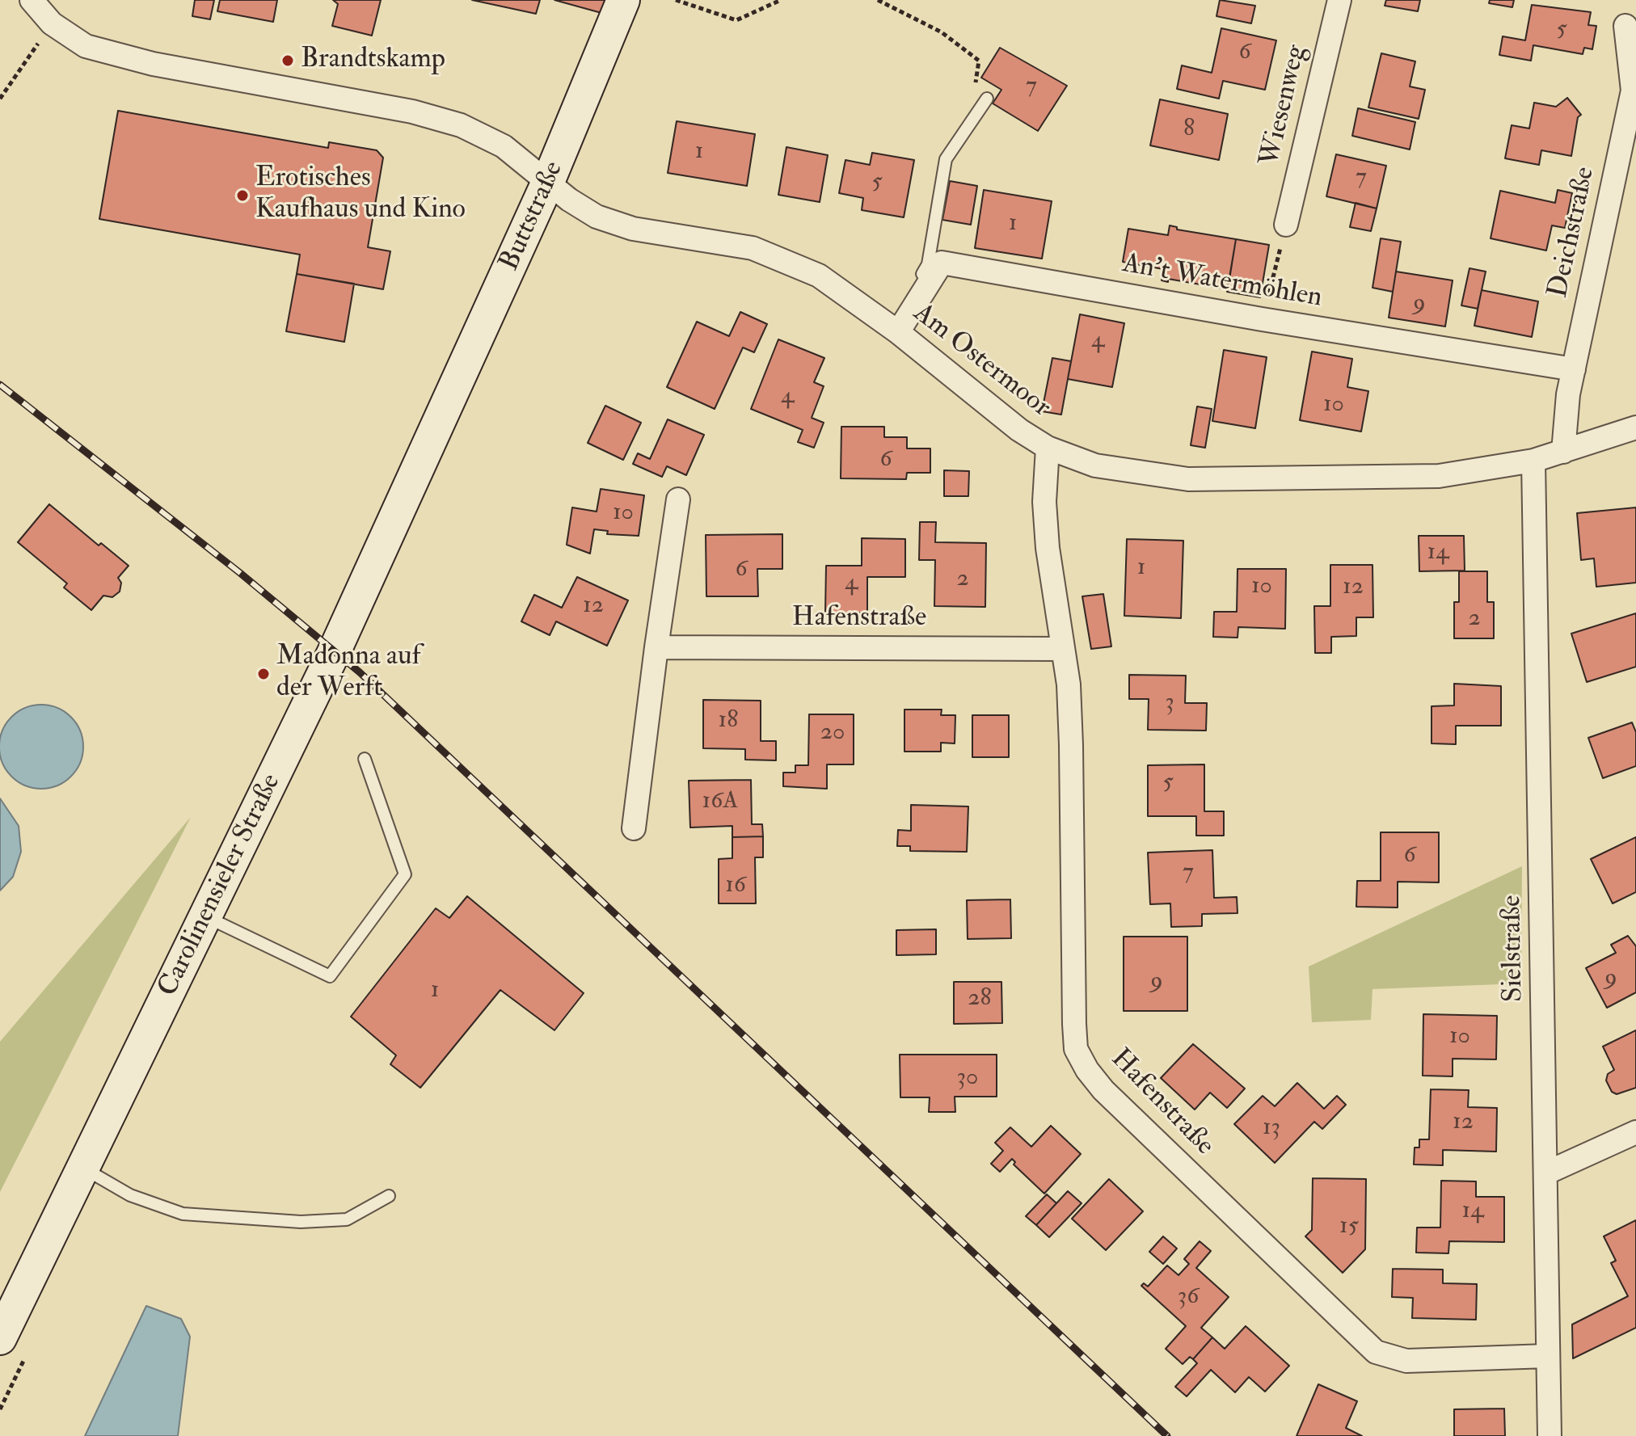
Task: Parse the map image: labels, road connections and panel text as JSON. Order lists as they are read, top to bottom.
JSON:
{
  "streets": {
    "street": [
      "Wiesenweg",
      "Buttstraße",
      "Deichstraße",
      "An't Watermöhlen",
      "Am Ostermoor",
      "Hafenstraße",
      "Carolinensieler Straße",
      "Sielstraße"
    ]
  },
  "crossings": [
    ["Buttstraße", "Am Ostermoor"],
    ["Buttstraße", "Carolinensieler Straße"],
    ["Deichstraße", "An't Watermöhlen"],
    ["Deichstraße", "Am Ostermoor"],
    ["An't Watermöhlen", "Am Ostermoor"],
    ["Am Ostermoor", "Hafenstraße"],
    ["Am Ostermoor", "Sielstraße"],
    ["Hafenstraße", "Sielstraße"]
  ],
  "places": ["Brandtskamp", "Erotisches Kaufhaus und Kino", "Madonna auf der Werft"],
  "house_numbers": [
    "5",
    "6",
    "7",
    "8",
    "1",
    "7",
    "5",
    "1",
    "9",
    "4",
    "4",
    "10",
    "6",
    "10",
    "14",
    "1",
    "6",
    "2",
    "4",
    "10",
    "12",
    "12",
    "2",
    "3",
    "18",
    "20",
    "5",
    "16A",
    "6",
    "7",
    "16",
    "9",
    "9",
    "1",
    "28",
    "10",
    "30",
    "12",
    "13",
    "14",
    "15",
    "36"
  ]
}
